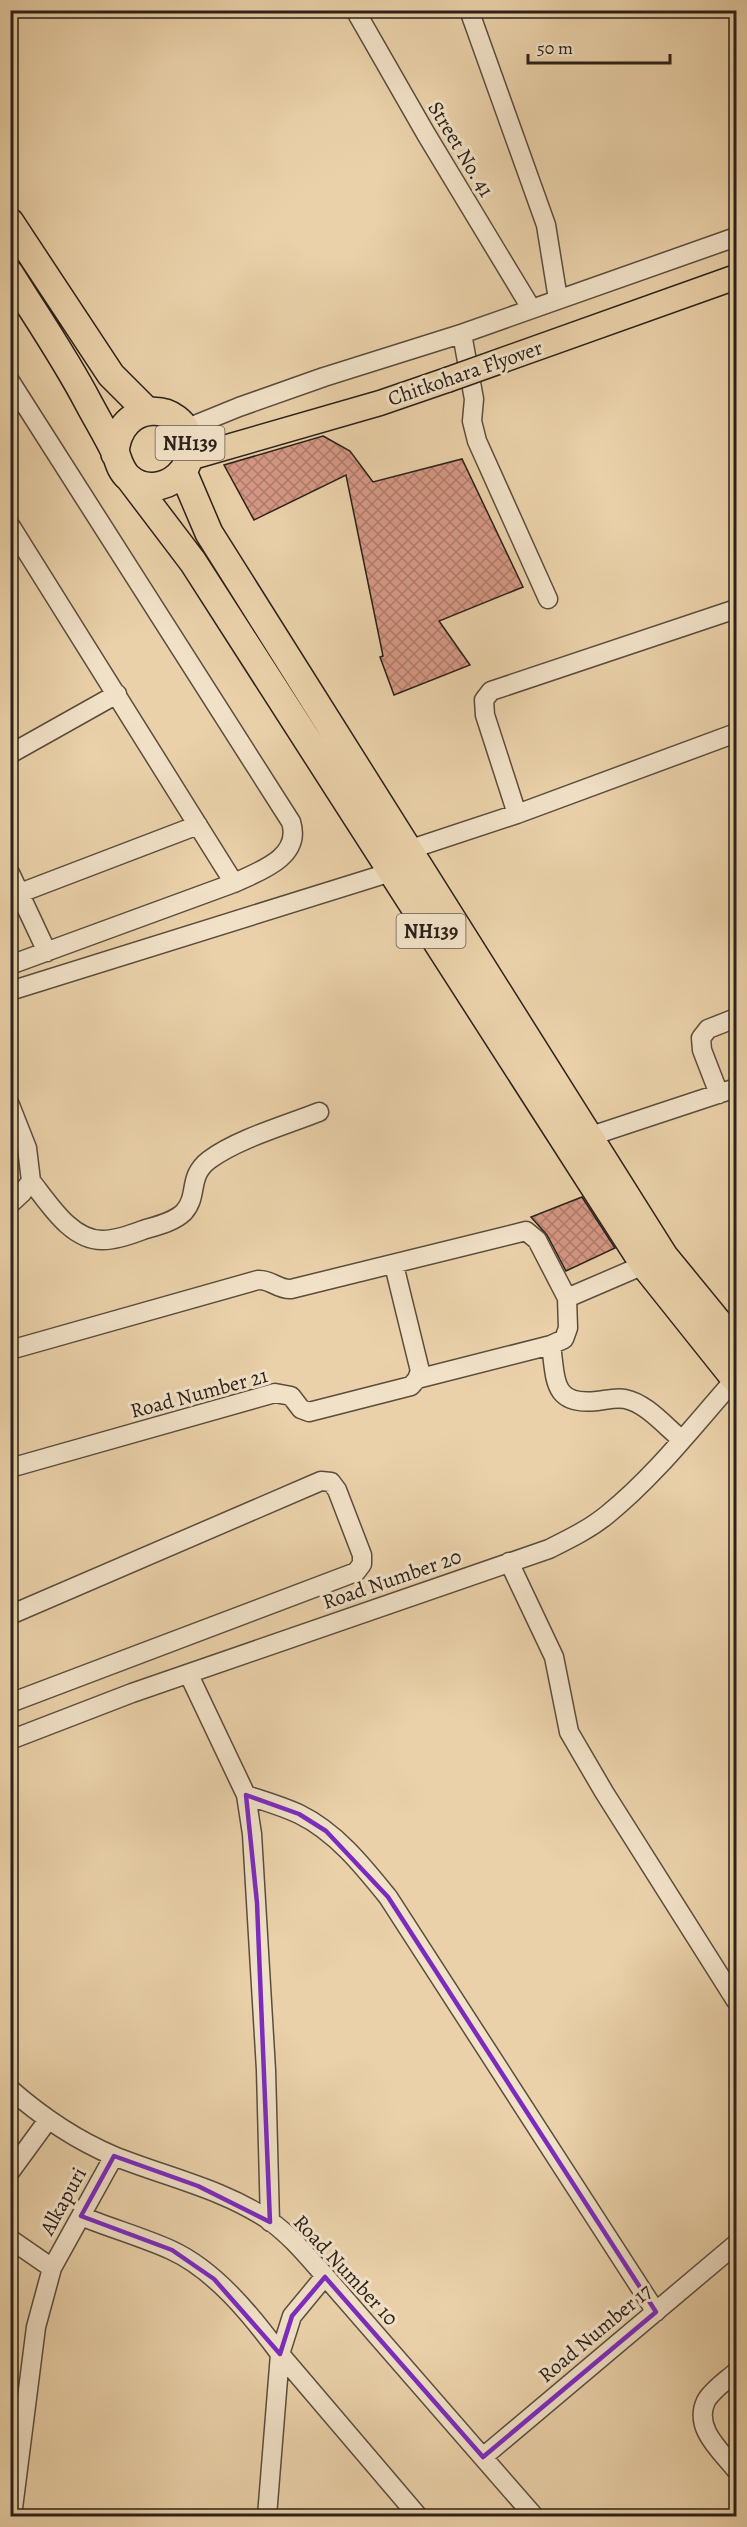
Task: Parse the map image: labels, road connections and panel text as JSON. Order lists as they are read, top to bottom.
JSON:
{
  "streets": {
    "highway": ["NH139"],
    "main road": ["Chitkohara Flyover"],
    "street": [
      "Street No. 41",
      "Road Number 21",
      "Road Number 20",
      "Alkapuri",
      "Road Number 10",
      "Road Number 17"
    ]
  },
  "crossings": [
    ["Chitkohara Flyover", "NH139"],
    ["NH139", "Road Number 20"],
    ["Alkapuri", "Road Number 10"],
    ["Road Number 10", "Road Number 17"]
  ],
  "scale_bar": "50 m"
}
